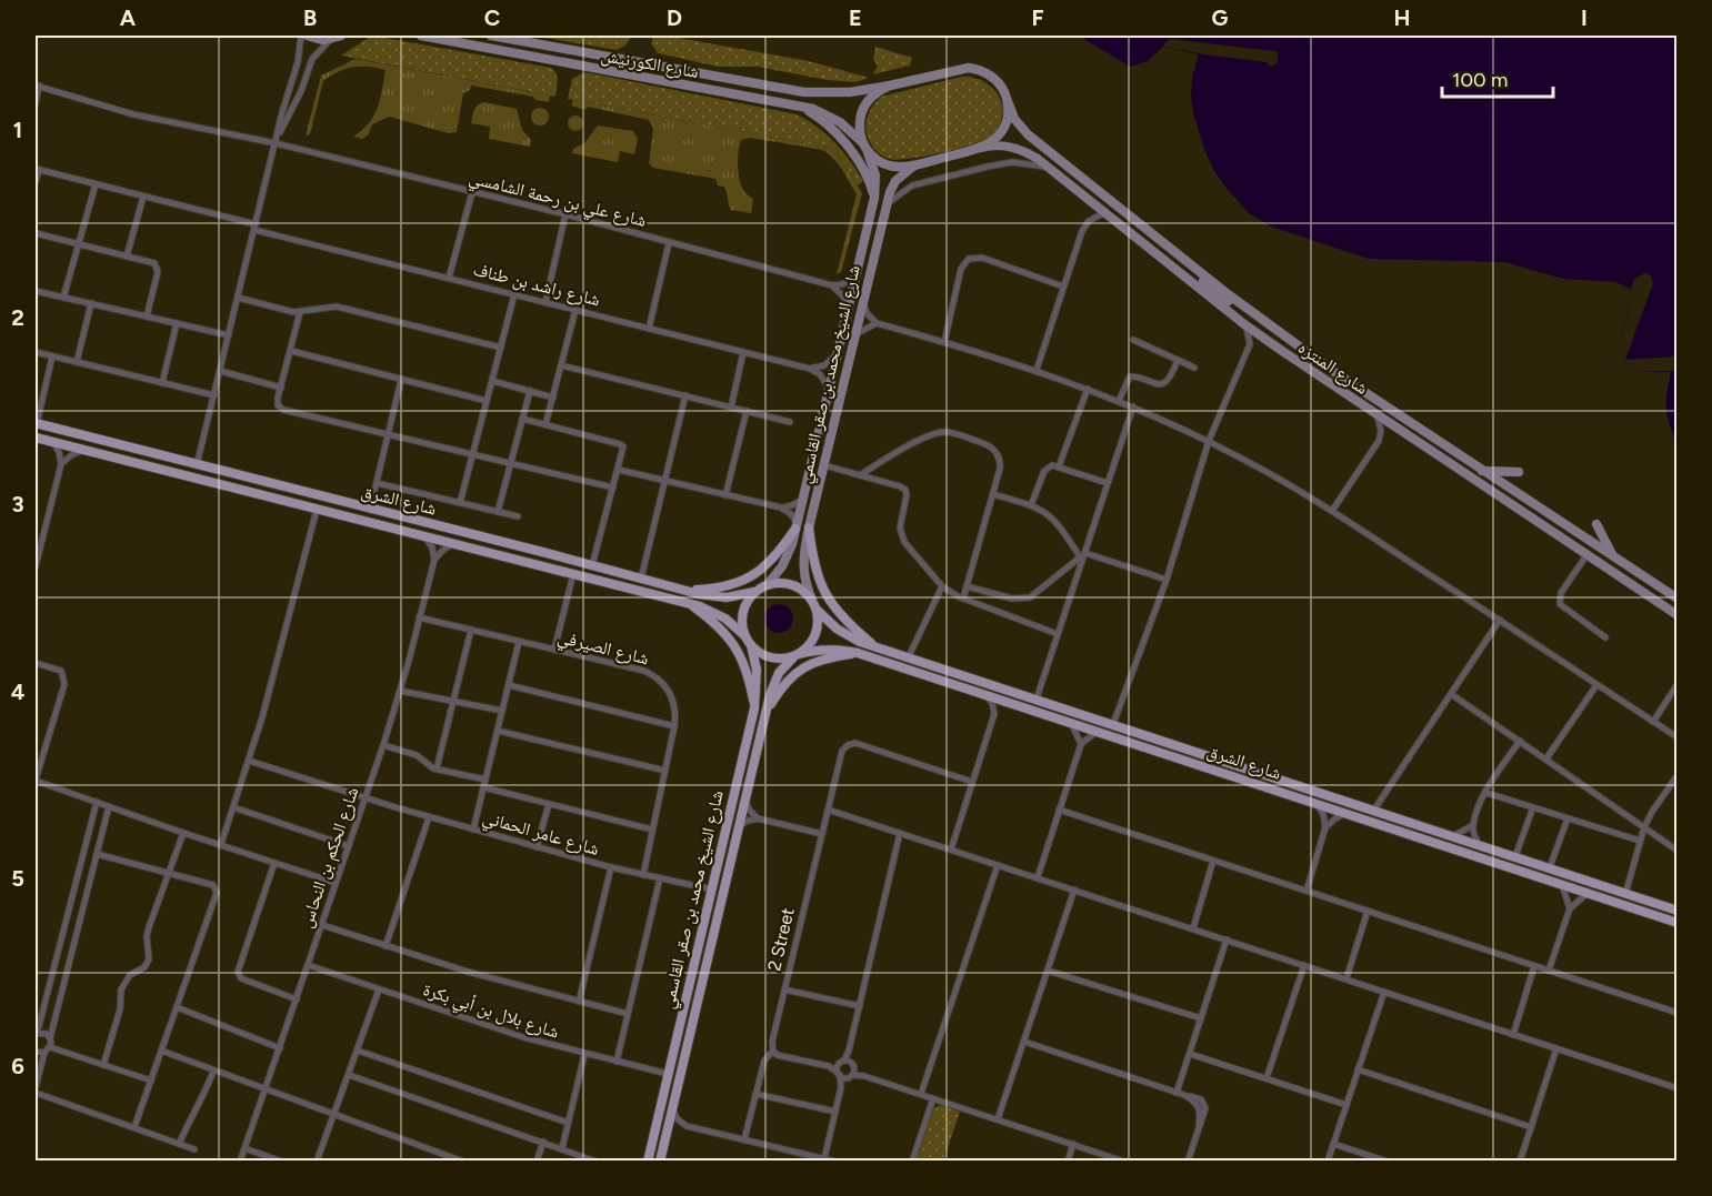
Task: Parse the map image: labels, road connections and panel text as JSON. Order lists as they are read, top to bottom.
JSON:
{
  "streets": {
    "main road": [
      "شارع الكورنيش",
      "شارع المنتزه",
      "شارع الشيخ محمد بن صقر القاسمي",
      "شارع الشرق"
    ],
    "street": [
      "شارع علي بن رحمة الشامسي",
      "شارع راشد بن طناف",
      "شارع الصيرفي",
      "شارع عامر الحماني",
      "شارع الحكم بن النحاس",
      "2 Street",
      "شارع بلال بن أبي بكرة"
    ]
  },
  "crossings": [
    ["شارع الكورنيش", "شارع المنتزه"],
    ["شارع الكورنيش", "شارع الشيخ محمد بن صقر القاسمي"],
    ["شارع المنتزه", "شارع الشيخ محمد بن صقر القاسمي"],
    ["شارع الشيخ محمد بن صقر القاسمي", "شارع الشرق"],
    ["شارع الشيخ محمد بن صقر القاسمي", "شارع عامر الحماني"],
    ["شارع الشيخ محمد بن صقر القاسمي", "شارع بلال بن أبي بكرة"],
    ["شارع الصيرفي", "شارع عامر الحماني"],
    ["شارع الصيرفي", "شارع الحكم بن النحاس"],
    ["شارع عامر الحماني", "شارع الحكم بن النحاس"],
    ["شارع الحكم بن النحاس", "شارع بلال بن أبي بكرة"]
  ],
  "scale_bar": "100 m",
  "grid": {
    "columns": [
      "A",
      "B",
      "C",
      "D",
      "E",
      "F",
      "G",
      "H",
      "I"
    ],
    "rows": [
      "1",
      "2",
      "3",
      "4",
      "5",
      "6"
    ]
  }
}
